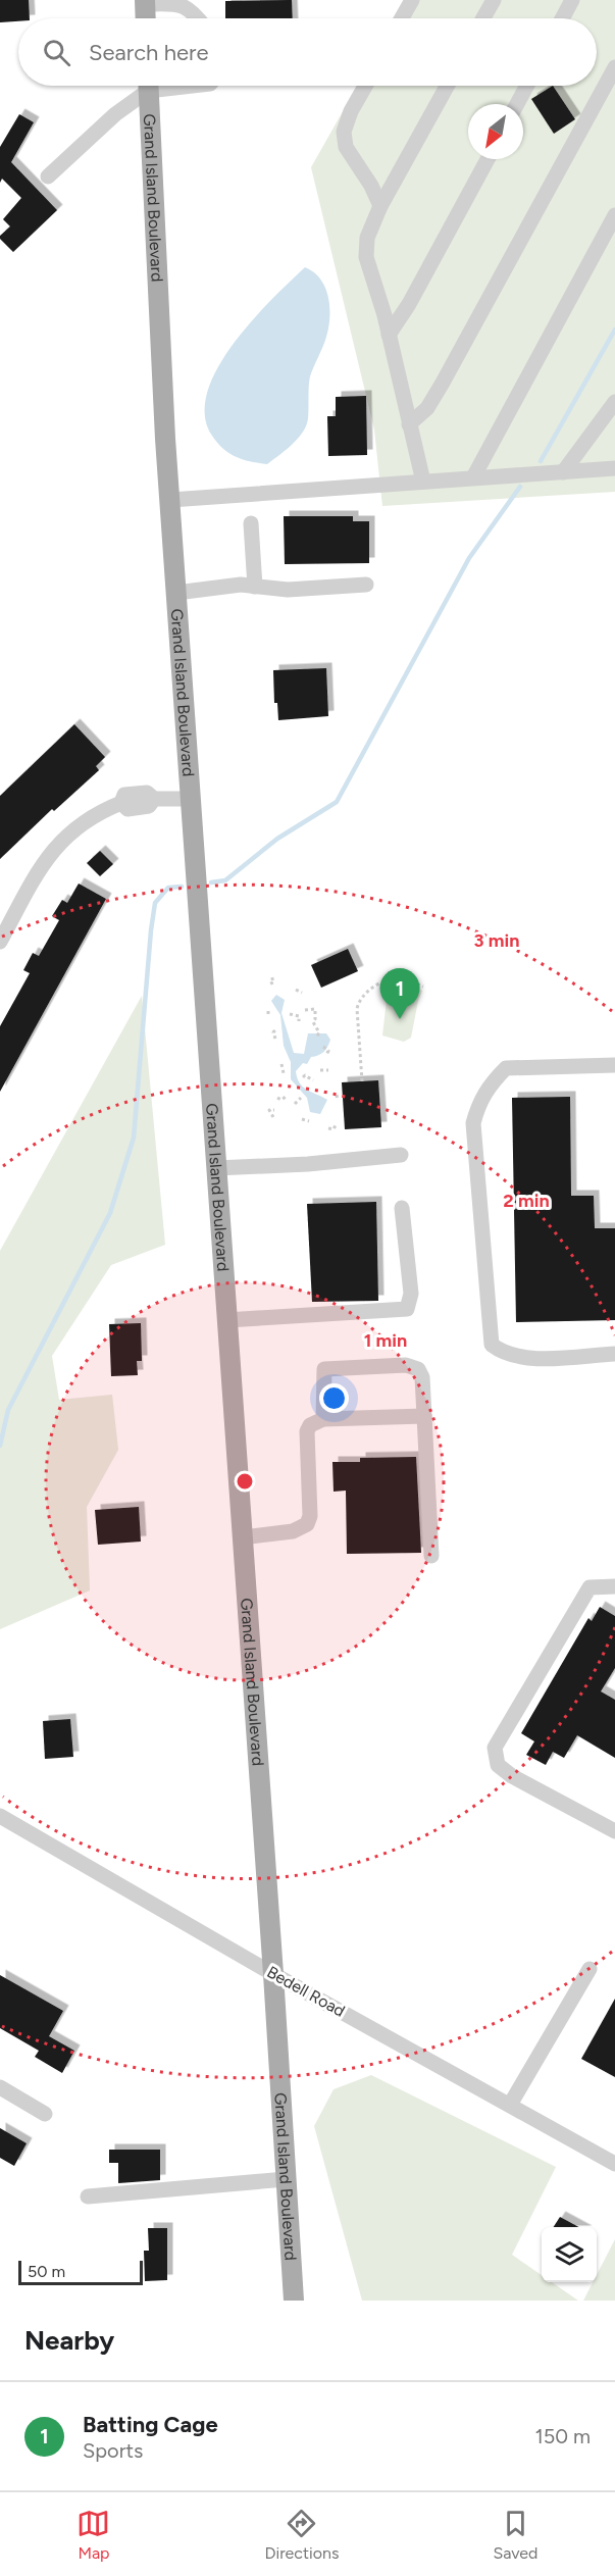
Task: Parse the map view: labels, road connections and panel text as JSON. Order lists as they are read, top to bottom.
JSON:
{
  "streets": {
    "main road": ["Grand Island Boulevard"],
    "street": ["Bedell Road"]
  },
  "crossings": [
    ["Grand Island Boulevard", "Bedell Road"]
  ],
  "scale_bar": "50 m",
  "north": "bottom left",
  "page": {
    "search": "Search here",
    "pins": "1",
    "scale": "50 m",
    "heading": "Nearby",
    "list": [
      {
        "mark": "1",
        "name": "Batting Cage",
        "note": "Sports",
        "value": "150 m"
      }
    ],
    "nav": ["Map", "Directions", "Saved"]
  },
  "rings": ["3 min", "2 min", "1 min"]
}
